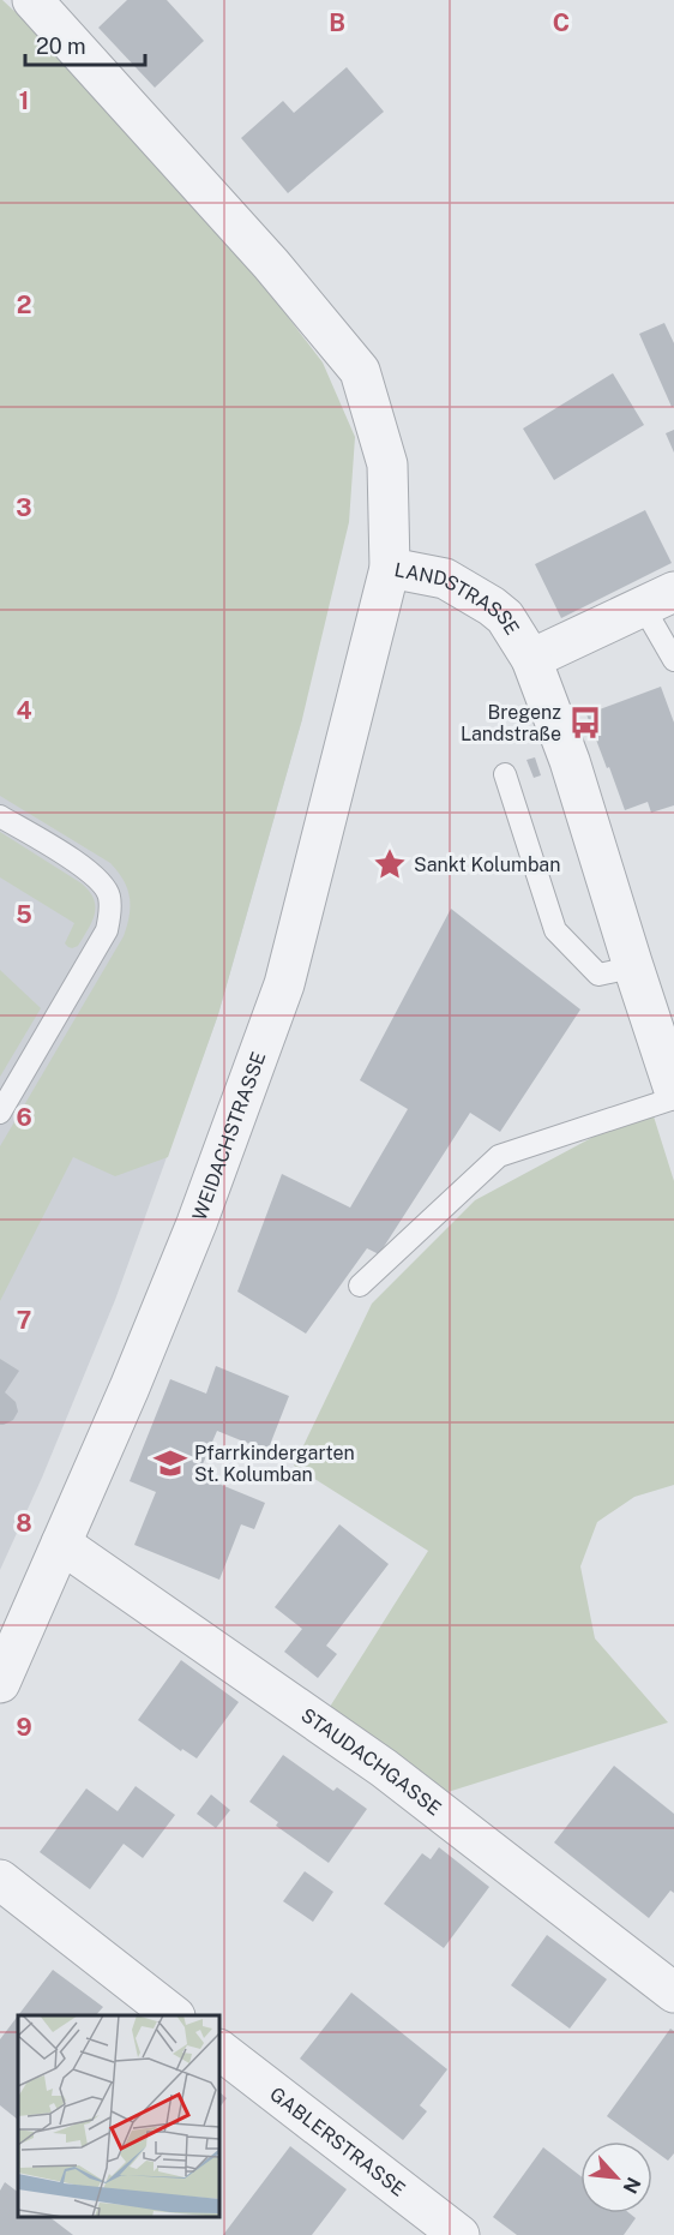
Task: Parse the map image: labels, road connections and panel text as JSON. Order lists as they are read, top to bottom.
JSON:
{
  "streets": {
    "street": [
      "LANDSTRASSE",
      "WEIDACHSTRASSE",
      "STAUDACHGASSE",
      "GABLERSTRASSE"
    ]
  },
  "crossings": [
    ["LANDSTRASSE", "WEIDACHSTRASSE"],
    ["WEIDACHSTRASSE", "STAUDACHGASSE"]
  ],
  "places": {
    "bus stop": ["Bregenz Landstraße"],
    "place": ["Sankt Kolumban"],
    "school or university": ["Pfarrkindergarten St. Kolumban"]
  },
  "scale_bar": "20 m",
  "north": "bottom right",
  "grid": {
    "columns": ["B", "C"],
    "rows": [
      "1",
      "2",
      "3",
      "4",
      "5",
      "6",
      "7",
      "8",
      "9"
    ]
  }
}
